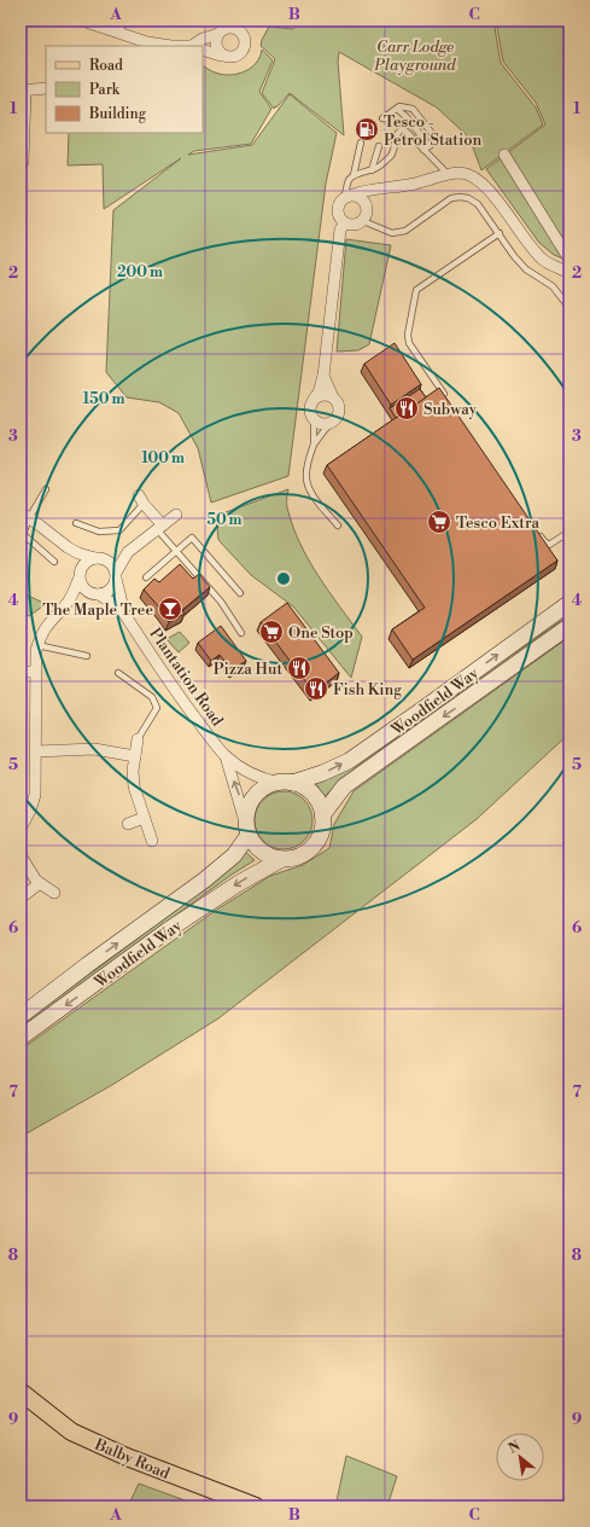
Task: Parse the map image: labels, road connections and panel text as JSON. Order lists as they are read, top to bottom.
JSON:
{
  "streets": {
    "main road": ["Balby Road"],
    "street": ["Plantation Road", "Woodfield Way"]
  },
  "crossings": [
    ["Plantation Road", "Woodfield Way"]
  ],
  "parks": ["Carr Lodge Playground"],
  "places": {
    "fuel station": ["Tesco - Petrol Station"],
    "restaurant": ["Subway", "Pizza Hut", "Fish King"],
    "supermarket": ["Tesco Extra", "One Stop"],
    "bar": ["The Maple Tree"]
  },
  "legend": ["Road", "Park", "Building"],
  "north": "top left",
  "grid": {
    "columns": ["A", "B", "C"],
    "rows": [
      "1",
      "2",
      "3",
      "4",
      "5",
      "6",
      "7",
      "8",
      "9"
    ]
  },
  "rings": [
    "200 m",
    "150 m",
    "100 m",
    "50 m"
  ]
}
